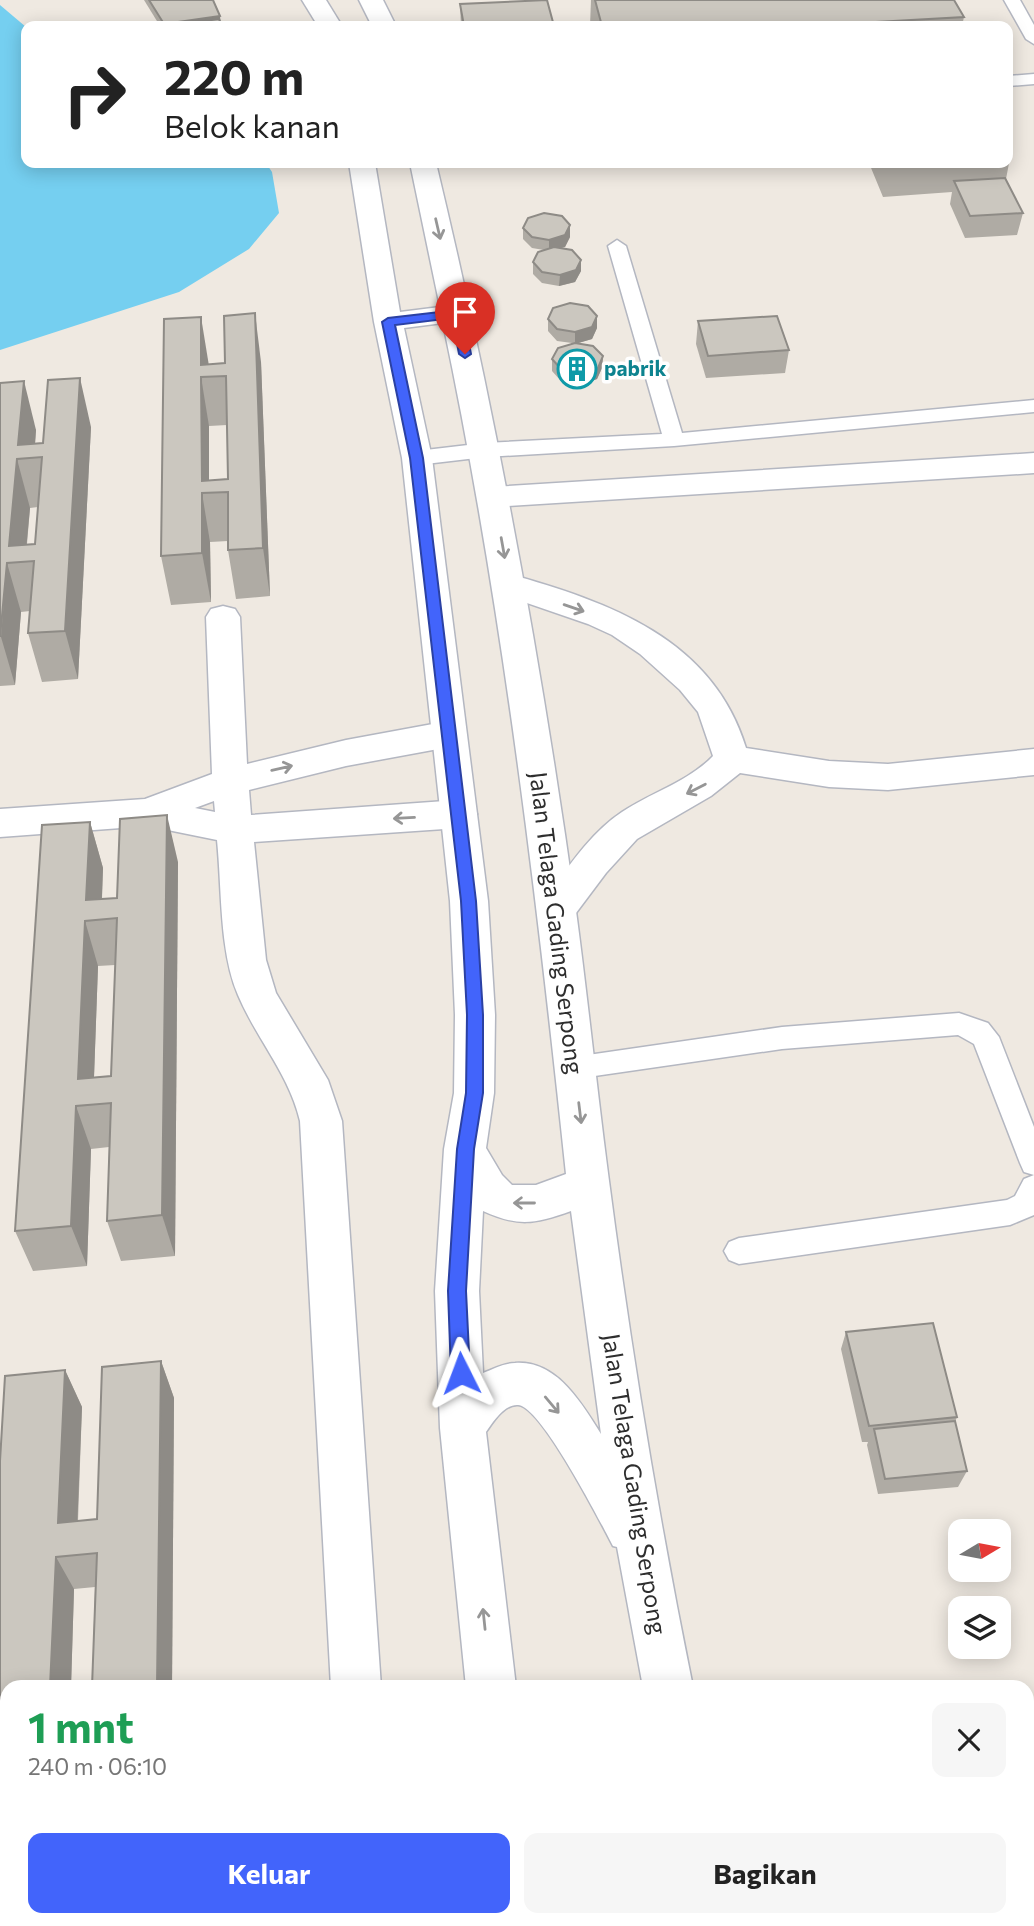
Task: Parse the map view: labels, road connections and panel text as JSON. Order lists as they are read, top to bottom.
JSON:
{
  "streets": {
    "main road": ["Jalan Telaga Gading Serpong"]
  },
  "places": {
    "building": ["pabrik"]
  },
  "north": "right",
  "page": {
    "turn": ["220 m", "Belok kanan"],
    "heading": ["1 mnt", "240 m · 06:10"],
    "buttons": ["Keluar", "Bagikan"]
  }
}
